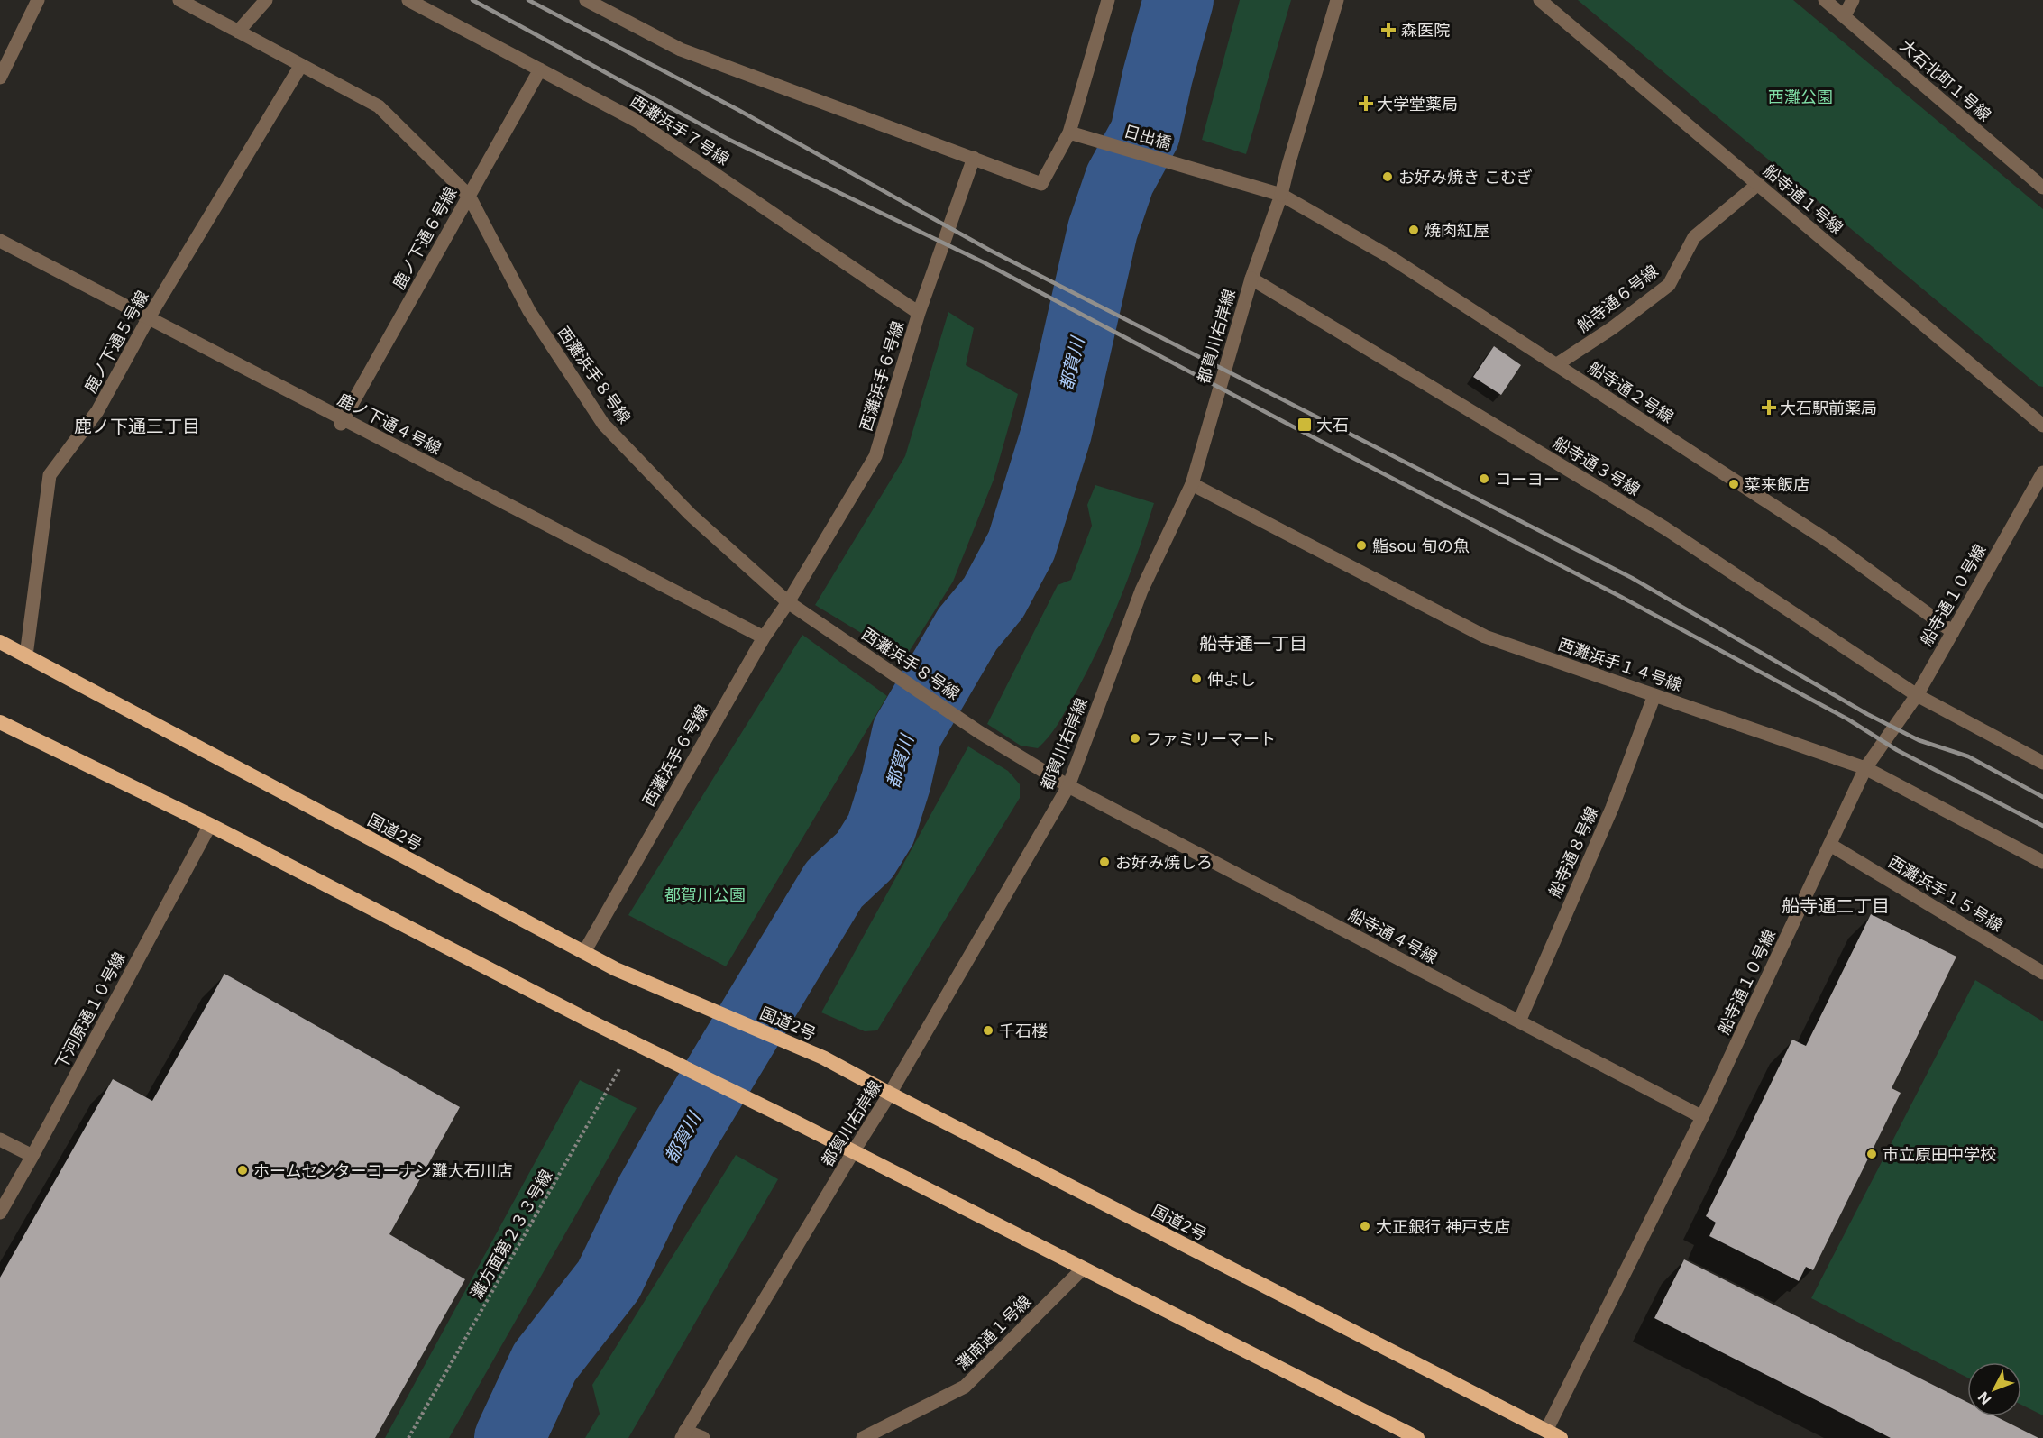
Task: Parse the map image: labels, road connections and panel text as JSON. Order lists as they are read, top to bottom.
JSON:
{
  "streets": {
    "highway": ["国道2号"],
    "street": [
      "大石北町１号線",
      "西灘浜手７号線",
      "日出橋",
      "船寺通１号線",
      "鹿ノ下通６号線",
      "船寺通６号線",
      "都賀川右岸線",
      "鹿ノ下通５号線",
      "西灘浜手８号線",
      "西灘浜手６号線",
      "船寺通２号線",
      "鹿ノ下通４号線",
      "船寺通３号線",
      "船寺通１０号線",
      "西灘浜手１４号線",
      "船寺通８号線",
      "西灘浜手１５号線",
      "船寺通４号線",
      "下河原通１０号線",
      "灘南通１号線"
    ],
    "path": ["灘方面第２３３号線"]
  },
  "crossings": [
    ["西灘浜手７号線", "鹿ノ下通６号線"],
    ["西灘浜手７号線", "西灘浜手６号線"],
    ["日出橋", "都賀川右岸線"],
    ["日出橋", "船寺通２号線"],
    ["船寺通１号線", "船寺通６号線"],
    ["鹿ノ下通６号線", "西灘浜手８号線"],
    ["鹿ノ下通６号線", "鹿ノ下通４号線"],
    ["船寺通６号線", "船寺通２号線"],
    ["都賀川右岸線", "西灘浜手８号線"],
    ["都賀川右岸線", "船寺通２号線"],
    ["都賀川右岸線", "船寺通３号線"],
    ["都賀川右岸線", "西灘浜手１４号線"],
    ["都賀川右岸線", "国道2号"],
    ["都賀川右岸線", "船寺通４号線"],
    ["鹿ノ下通５号線", "西灘浜手８号線"],
    ["鹿ノ下通５号線", "鹿ノ下通４号線"],
    ["鹿ノ下通５号線", "国道2号"],
    ["西灘浜手８号線", "西灘浜手６号線"],
    ["西灘浜手８号線", "船寺通４号線"],
    ["西灘浜手６号線", "鹿ノ下通４号線"],
    ["西灘浜手６号線", "国道2号"],
    ["船寺通２号線", "船寺通１０号線"],
    ["船寺通３号線", "船寺通１０号線"],
    ["船寺通１０号線", "西灘浜手１４号線"],
    ["船寺通１０号線", "国道2号"],
    ["船寺通１０号線", "西灘浜手１５号線"],
    ["船寺通１０号線", "船寺通４号線"],
    ["西灘浜手１４号線", "船寺通８号線"],
    ["船寺通８号線", "船寺通４号線"]
  ],
  "districts": ["鹿ノ下通三丁目", "船寺通一丁目", "船寺通二丁目"],
  "water": ["都賀川"],
  "parks": ["西灘公園", "都賀川公園"],
  "places": {
    "health": ["森医院", "大学堂薬局", "大石駅前薬局"],
    "other": [
      "お好み焼き こむぎ",
      "焼肉紅屋",
      "コーヨー",
      "菜来飯店",
      "鮨sou 旬の魚",
      "仲よし",
      "ファミリーマート",
      "お好み焼しろ",
      "千石楼",
      "市立原田中学校",
      "ホームセンターコーナン灘大石川店",
      "大正銀行 神戸支店"
    ],
    "transit": ["大石"]
  },
  "north": "bottom left"
}
